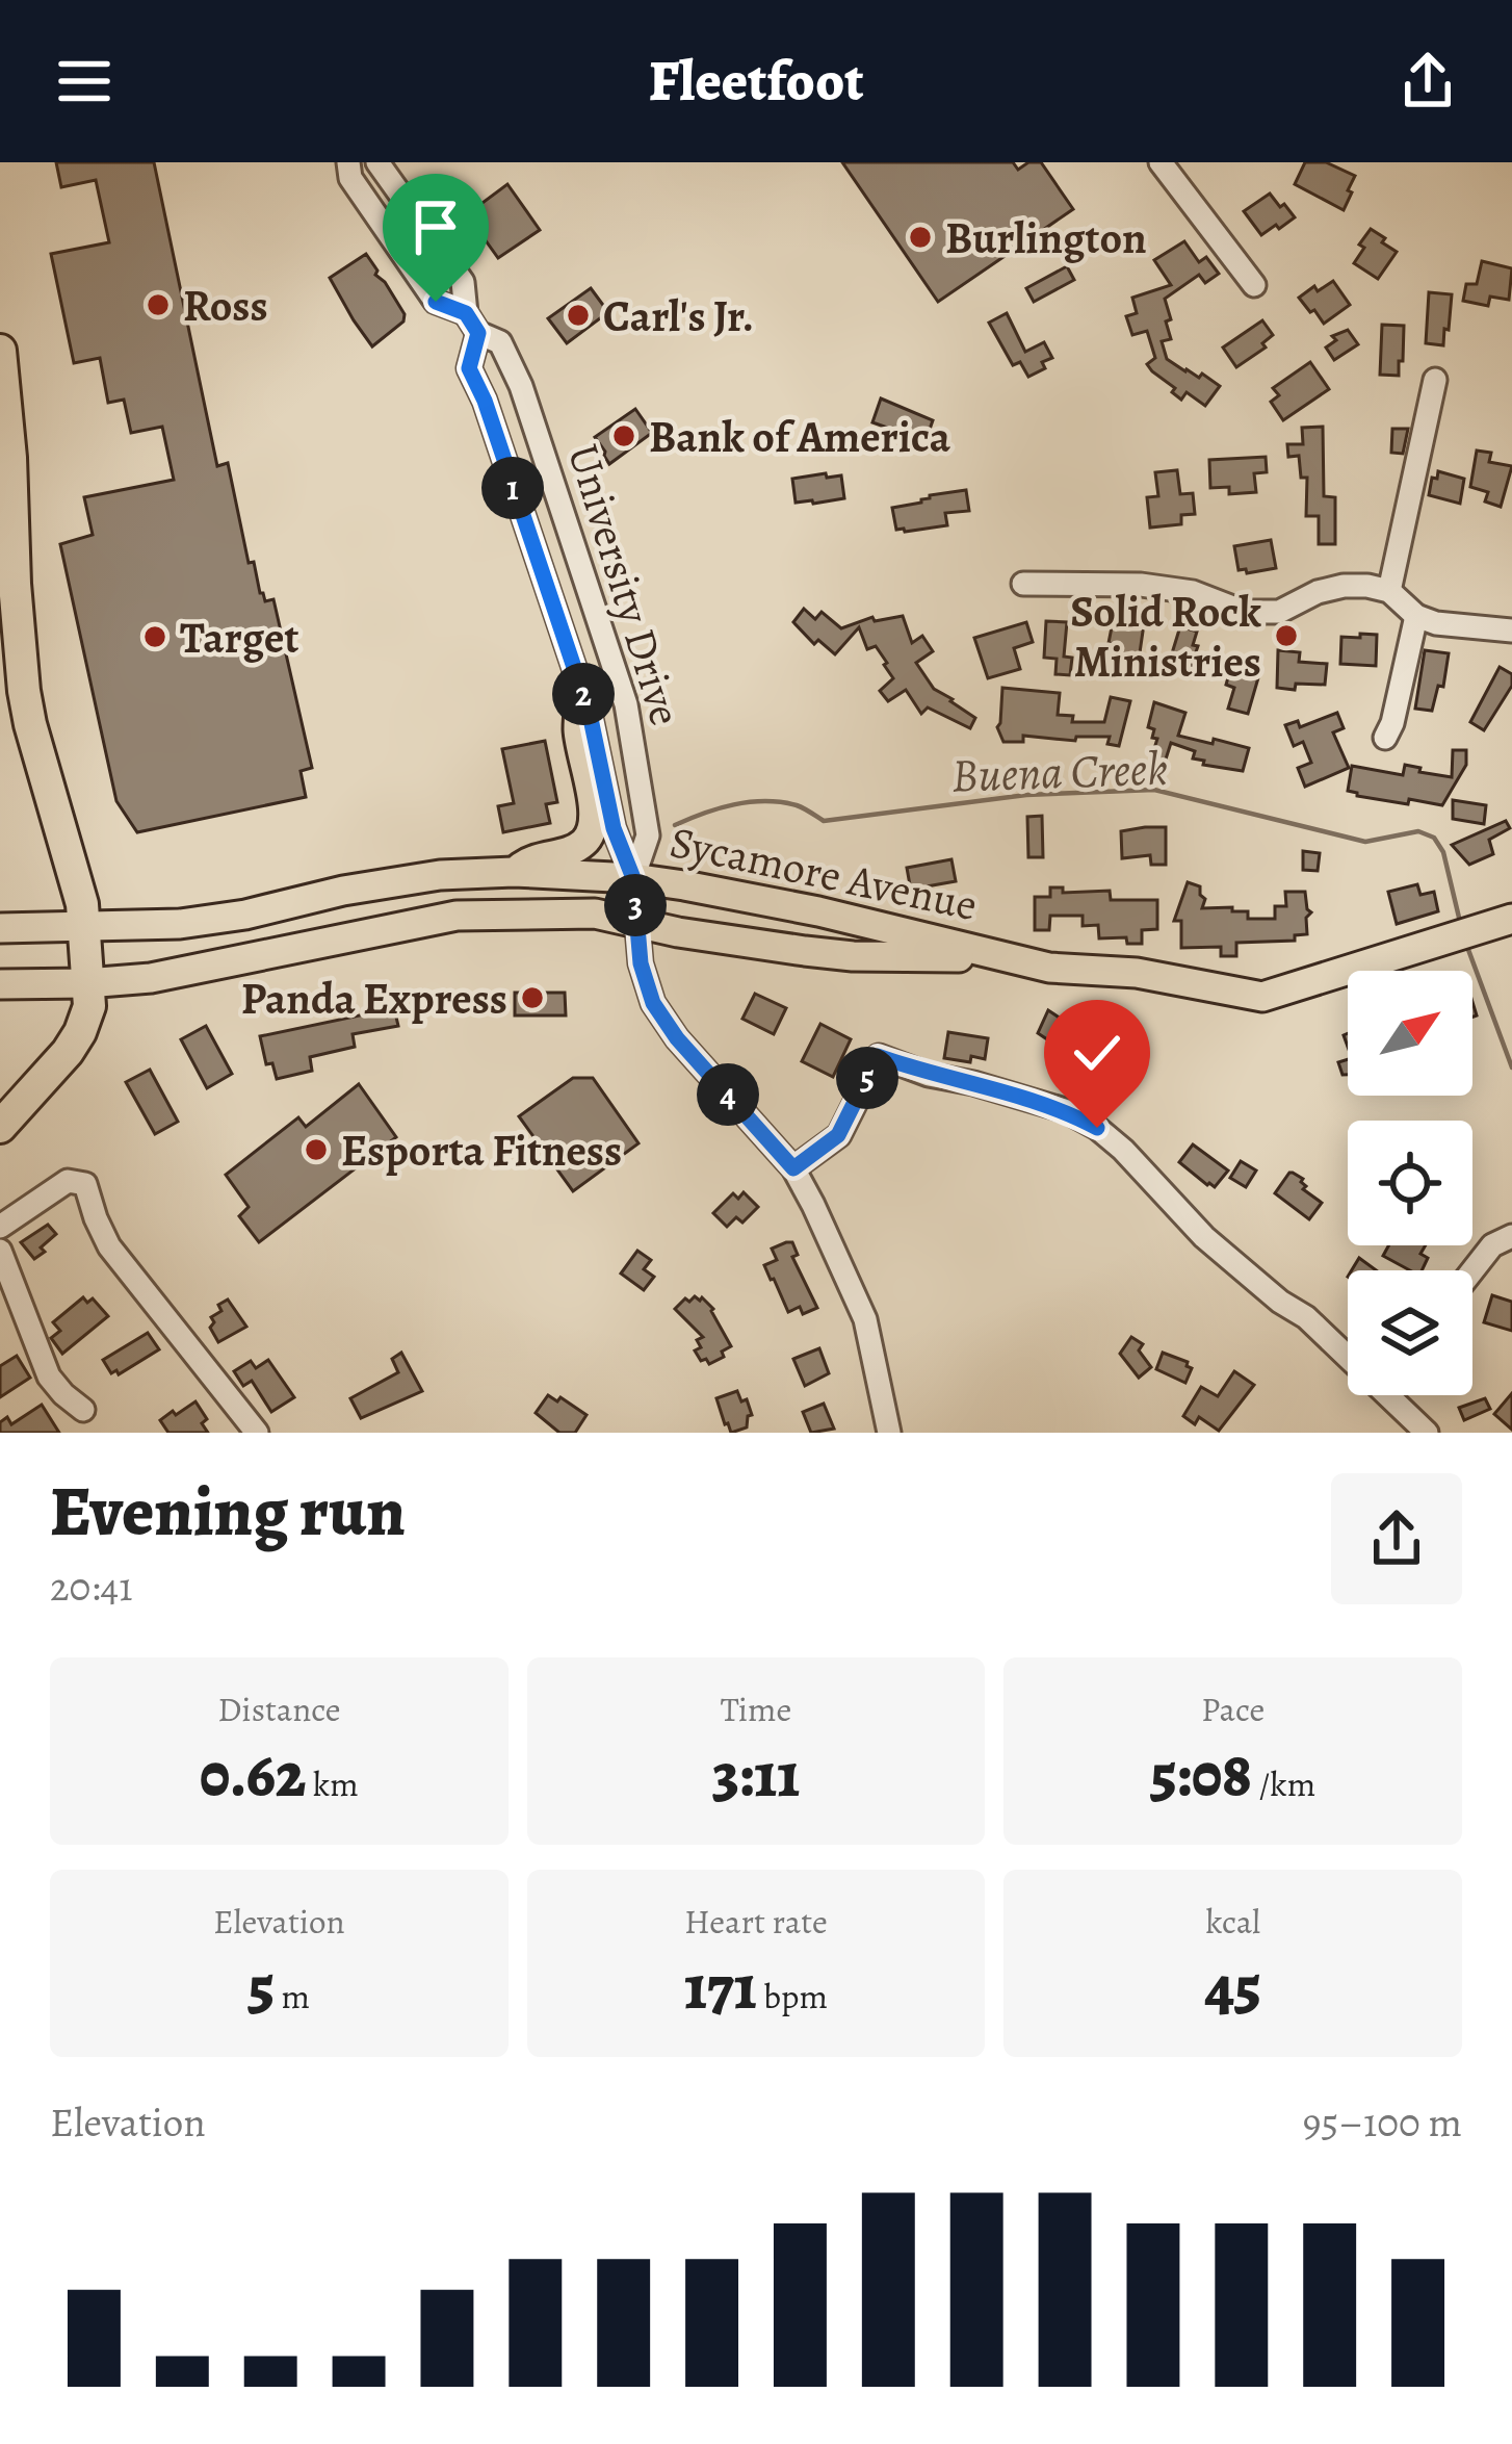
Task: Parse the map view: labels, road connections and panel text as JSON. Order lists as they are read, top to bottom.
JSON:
{
  "streets": {
    "main road": ["Sycamore Avenue"],
    "street": ["University Drive"]
  },
  "crossings": [
    ["University Drive", "Sycamore Avenue"]
  ],
  "water": ["Buena Creek"],
  "places": [
    "Burlington",
    "Ross",
    "Carl's Jr.",
    "Bank of America",
    "Solid Rock Ministries",
    "Target",
    "Panda Express",
    "Esporta Fitness"
  ],
  "north": "top right",
  "page": {
    "header": "Fleetfoot",
    "pins": [
      "1",
      "2",
      "3",
      "5",
      "4"
    ],
    "heading": ["Evening run", "20:41"],
    "stats": [
      ["Distance", "0.62 km"],
      ["Time", "3:11"],
      ["Pace", "5:08 /km"],
      ["Elevation", "5 m"],
      ["Heart rate", "171 bpm"],
      ["kcal", "45"]
    ],
    "chart": ["Elevation", "95–100 m"]
  }
}
